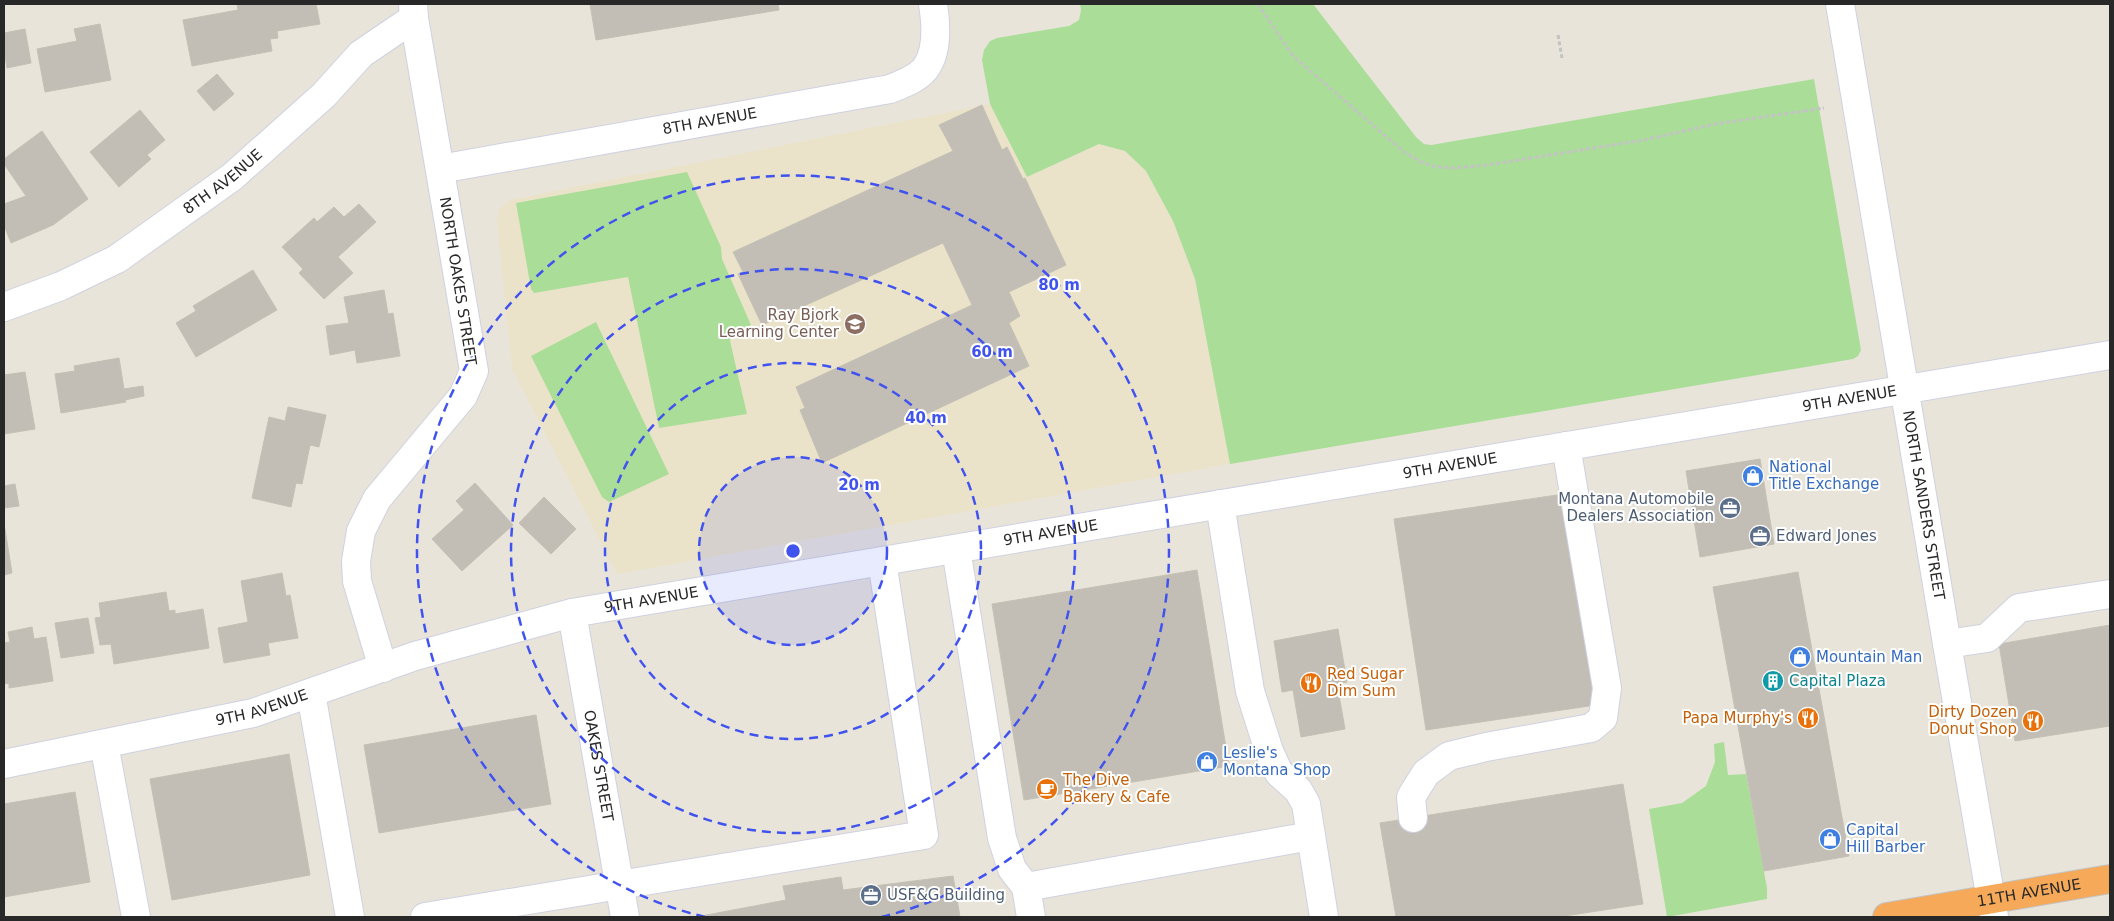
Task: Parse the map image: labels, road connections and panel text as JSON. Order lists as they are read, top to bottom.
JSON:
{
  "streets": {
    "highway": ["11TH AVENUE"],
    "street": [
      "8TH AVENUE",
      "NORTH OAKES STREET",
      "9TH AVENUE",
      "NORTH SANDERS STREET",
      "OAKES STREET"
    ]
  },
  "crossings": [
    ["8TH AVENUE", "NORTH OAKES STREET"],
    ["NORTH OAKES STREET", "9TH AVENUE"],
    ["9TH AVENUE", "NORTH SANDERS STREET"],
    ["9TH AVENUE", "OAKES STREET"],
    ["NORTH SANDERS STREET", "11TH AVENUE"]
  ],
  "places": {
    "school or university": ["Ray Bjork Learning Center"],
    "shop": [
      "National Title Exchange",
      "Mountain Man",
      "Leslie's Montana Shop",
      "Capital Hill Barber"
    ],
    "office": ["Montana Automobile Dealers Association", "Edward Jones", "USF&G Building"],
    "building": ["Capital Plaza"],
    "restaurant": ["Red Sugar Dim Sum", "Papa Murphy's", "Dirty Dozen Donut Shop"],
    "cafe": ["The Dive Bakery & Cafe"]
  },
  "rings": [
    "80 m",
    "60 m",
    "40 m",
    "20 m"
  ]
}
